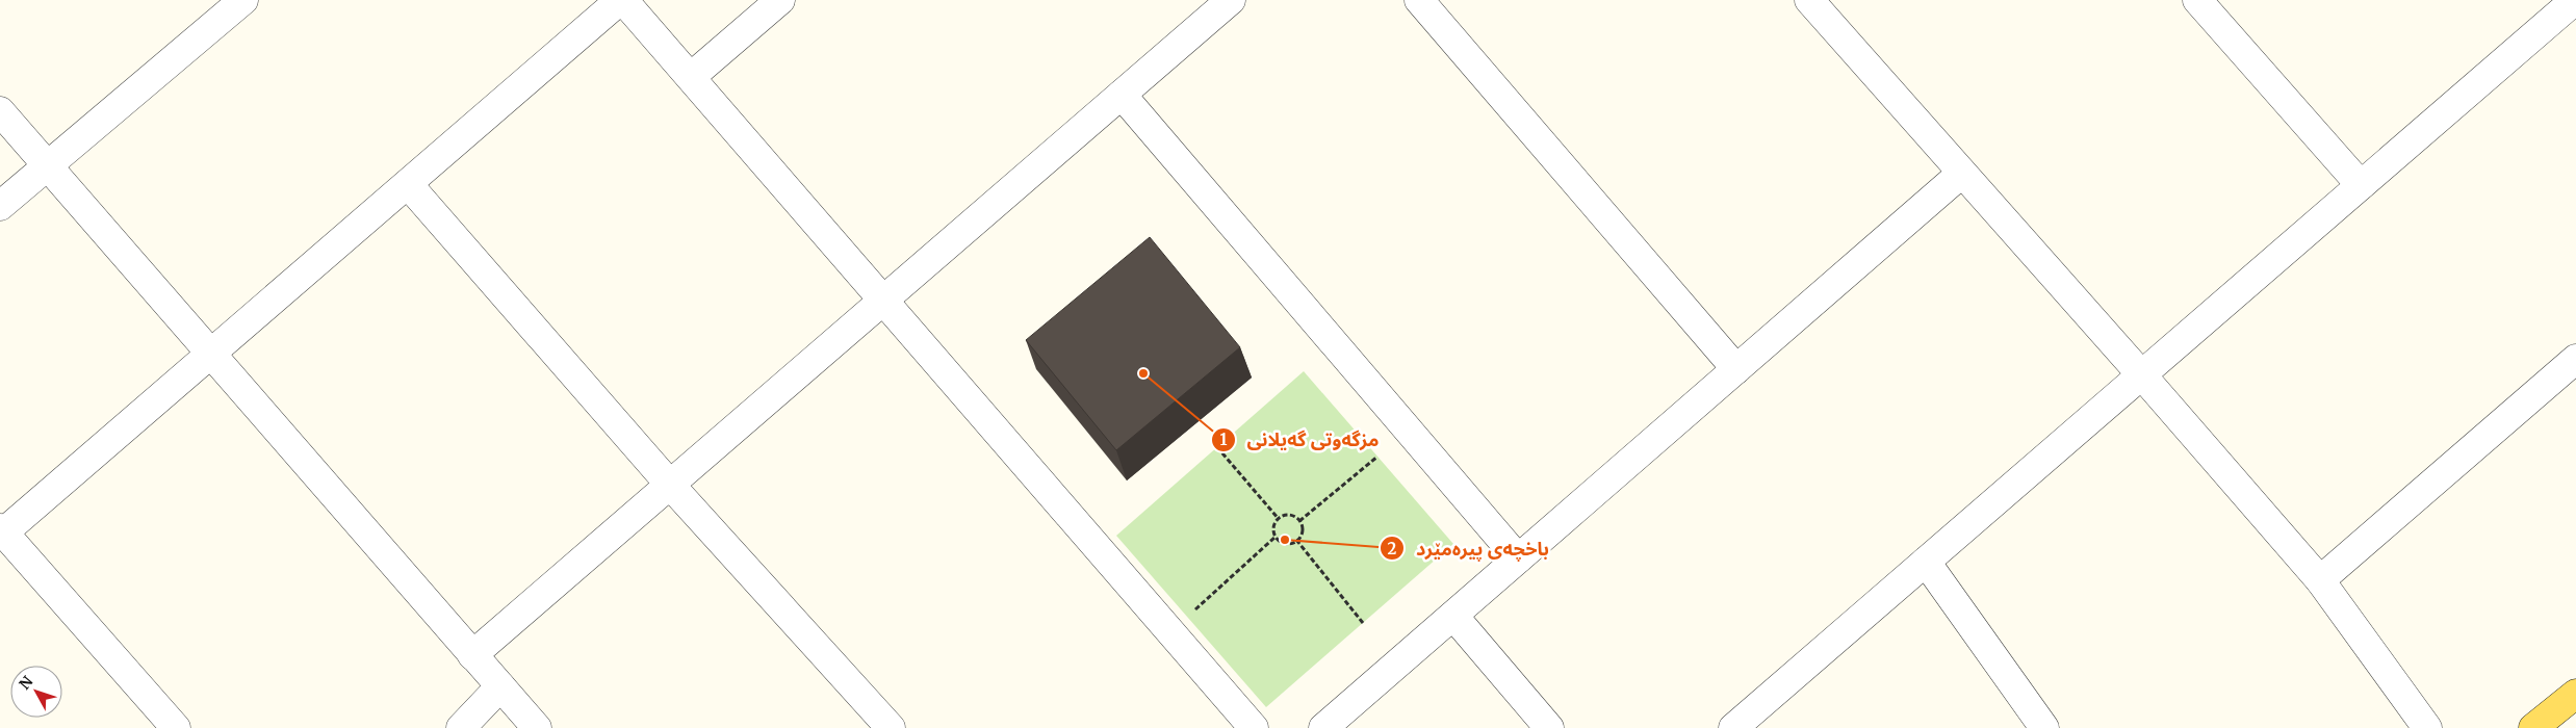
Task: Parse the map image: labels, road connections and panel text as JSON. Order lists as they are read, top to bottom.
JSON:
{
  "places": ["مزگەوتی گەیلانی", "باخچەی پیرەمێرد"],
  "north": "top left"
}
